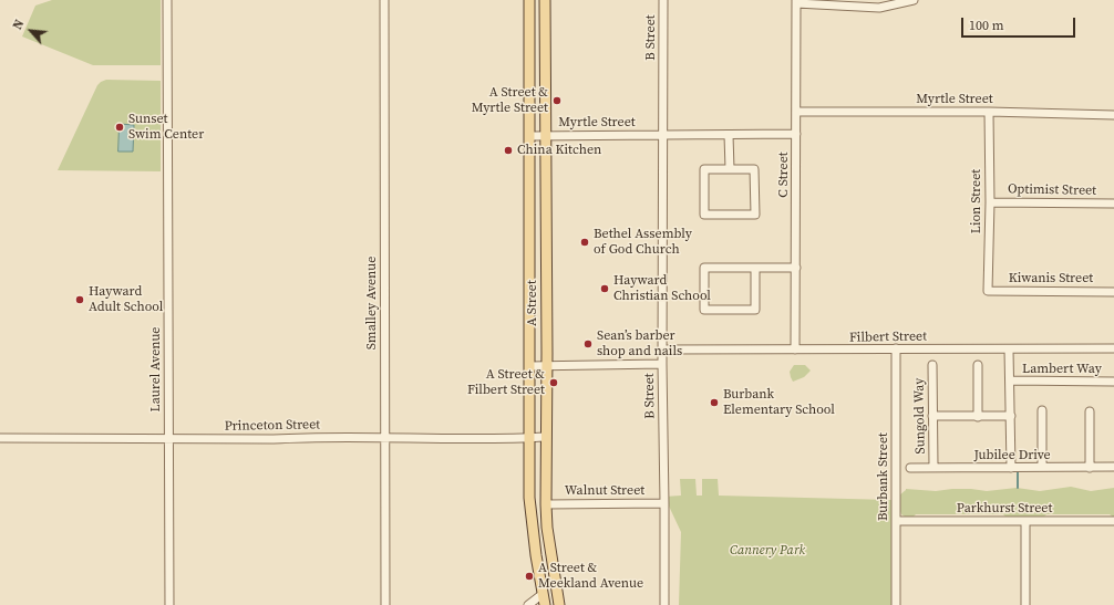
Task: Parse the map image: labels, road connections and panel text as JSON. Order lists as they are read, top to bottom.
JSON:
{
  "streets": {
    "main road": ["A Street"],
    "street": [
      "B Street",
      "Myrtle Street",
      "C Street",
      "Optimist Street",
      "Lion Street",
      "Kiwanis Street",
      "Smalley Avenue",
      "Filbert Street",
      "Laurel Avenue",
      "Lambert Way",
      "Sungold Way",
      "Princeton Street",
      "Jubilee Drive",
      "Burbank Street",
      "Walnut Street",
      "Parkhurst Street"
    ]
  },
  "crossings": [
    ["B Street", "Myrtle Street"],
    ["B Street", "Filbert Street"],
    ["B Street", "Walnut Street"],
    ["Myrtle Street", "C Street"],
    ["Myrtle Street", "Lion Street"],
    ["Myrtle Street", "A Street"],
    ["C Street", "Filbert Street"],
    ["Optimist Street", "Lion Street"],
    ["Lion Street", "Kiwanis Street"],
    ["Smalley Avenue", "Princeton Street"],
    ["A Street", "Princeton Street"],
    ["A Street", "Walnut Street"],
    ["Filbert Street", "Burbank Street"],
    ["Laurel Avenue", "Princeton Street"],
    ["Sungold Way", "Jubilee Drive"],
    ["Burbank Street", "Parkhurst Street"]
  ],
  "parks": ["Cannery Park"],
  "places": [
    "A Street & Myrtle Street",
    "Sunset Swim Center",
    "China Kitchen",
    "Bethel Assembly of God Church",
    "Hayward Christian School",
    "Hayward Adult School",
    "Sean’s barber shop and nails",
    "A Street & Filbert Street",
    "Burbank Elementary School",
    "A Street & Meekland Avenue"
  ],
  "scale_bar": "100 m",
  "north": "top left"
}
